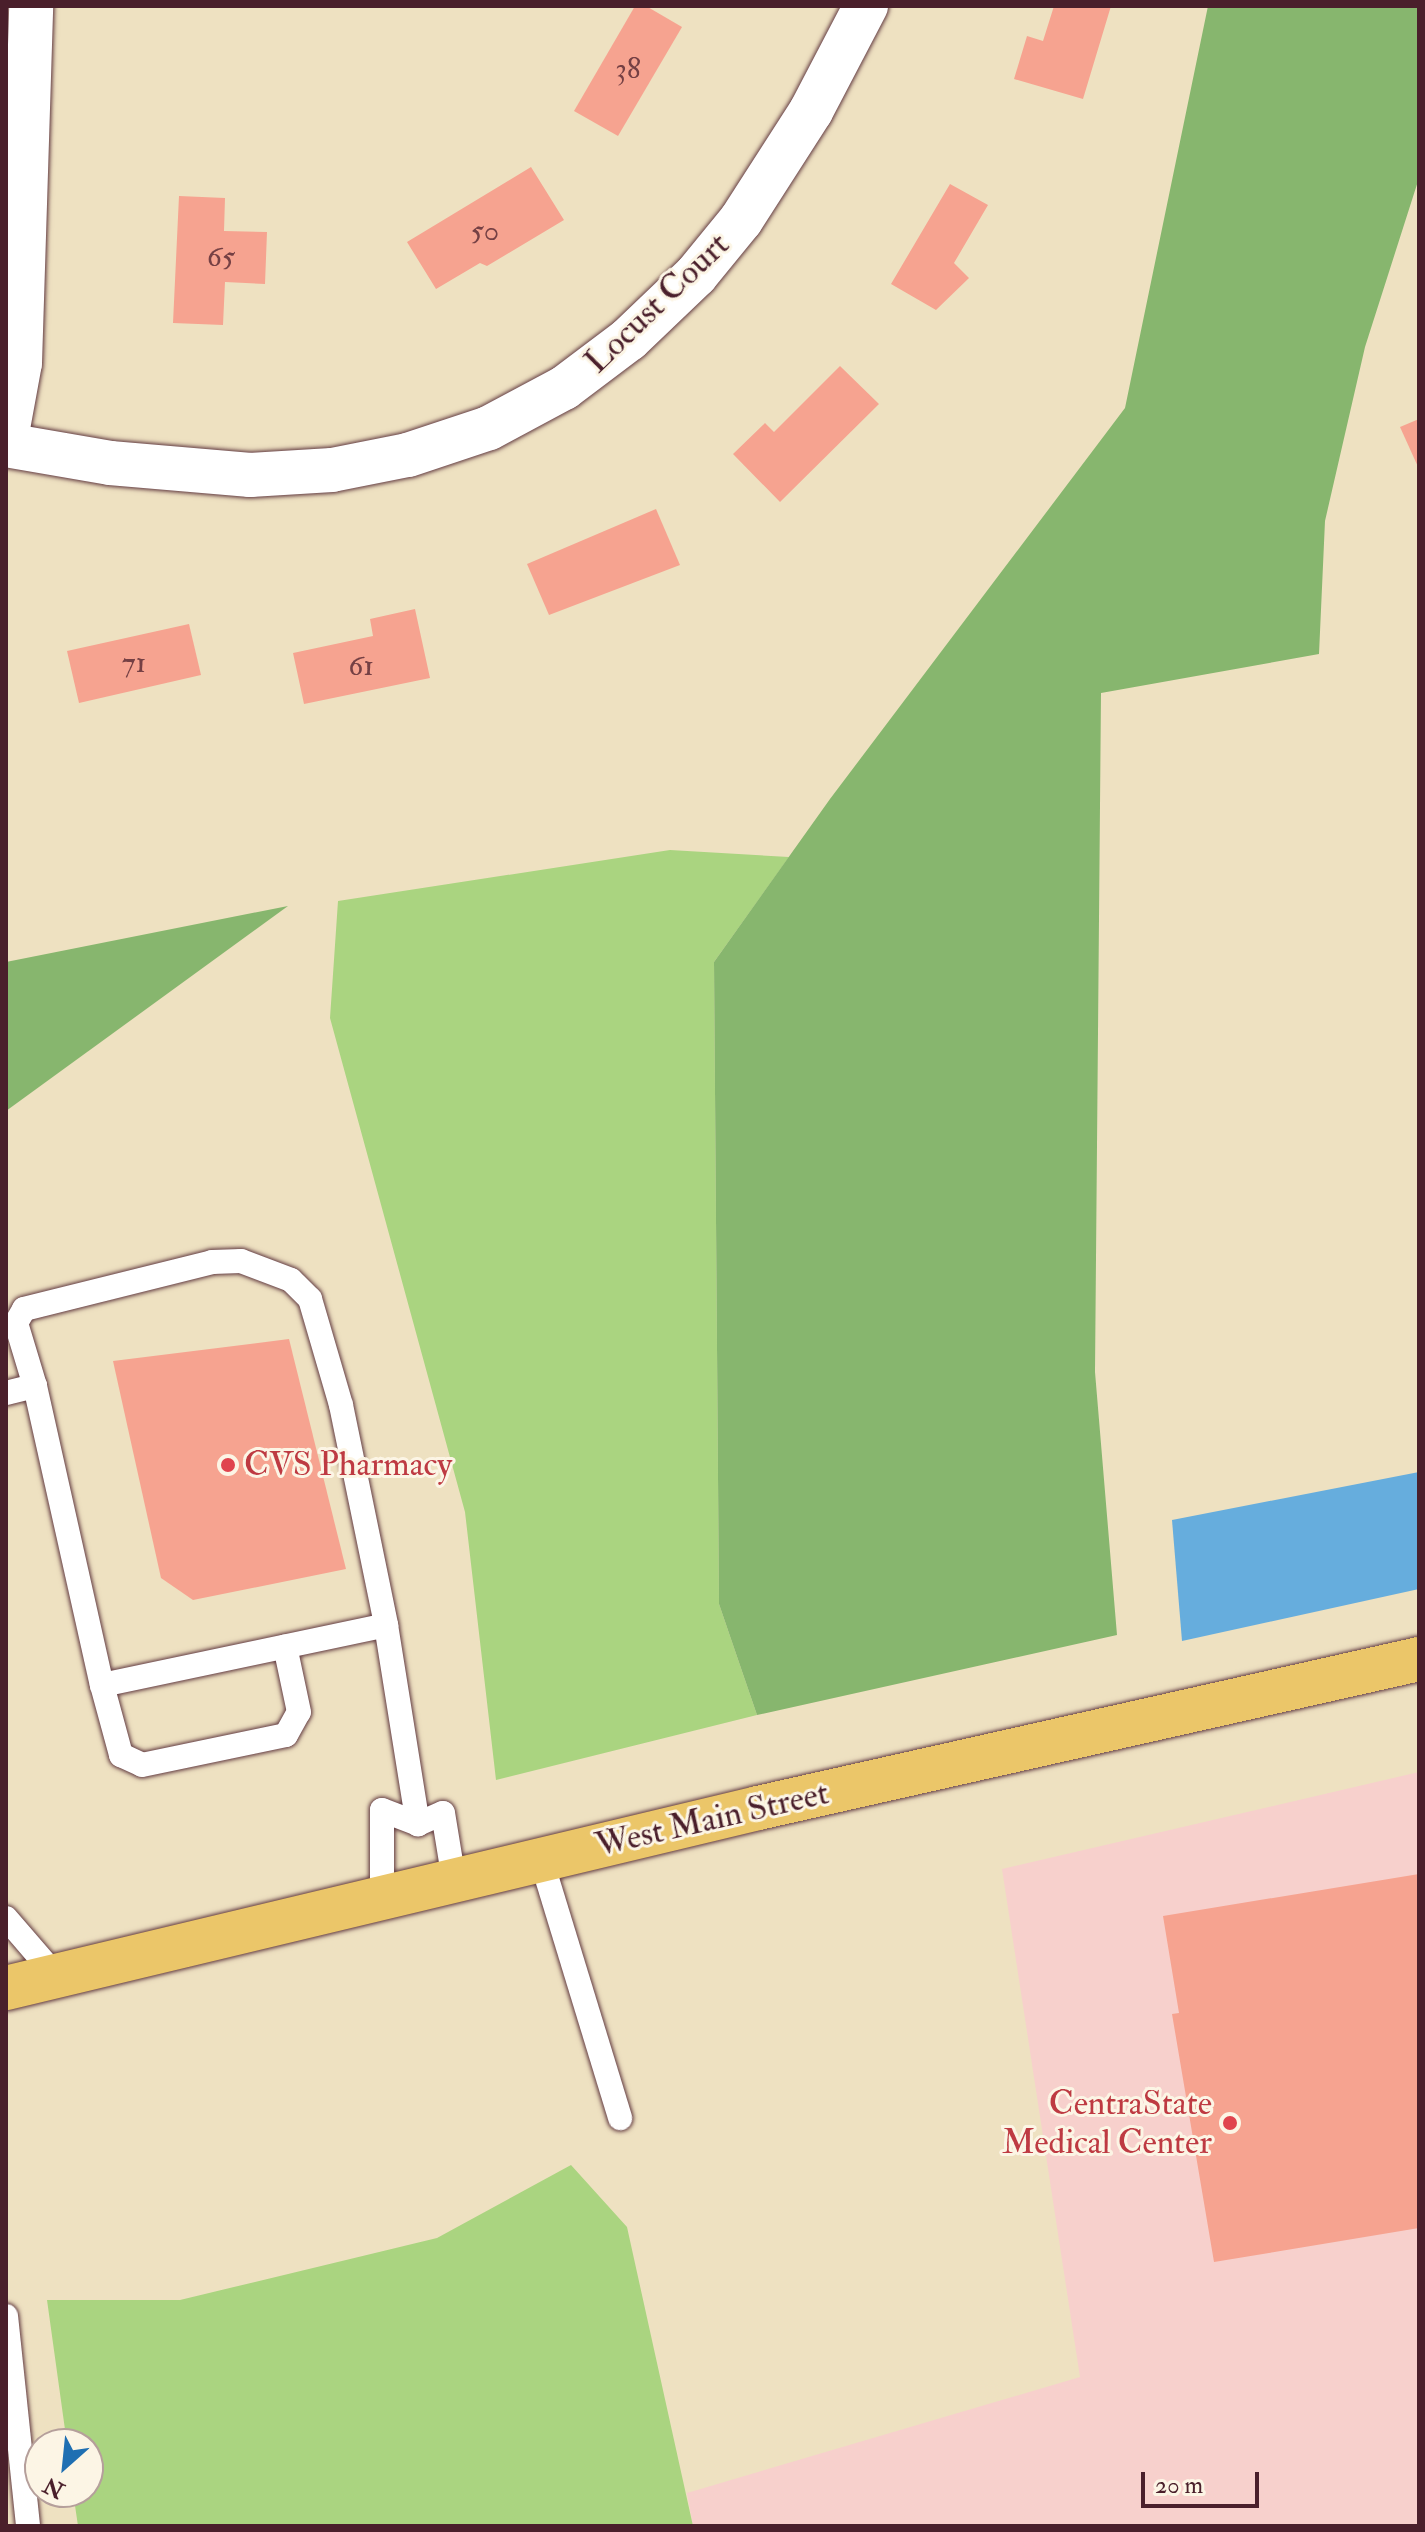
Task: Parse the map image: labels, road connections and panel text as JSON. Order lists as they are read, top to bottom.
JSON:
{
  "streets": {
    "main road": ["West Main Street"],
    "street": ["Locust Court"]
  },
  "places": ["CVS Pharmacy", "CentraState Medical Center"],
  "house_numbers": [
    "38",
    "50",
    "65",
    "71",
    "61"
  ],
  "scale_bar": "20 m",
  "north": "bottom left"
}
